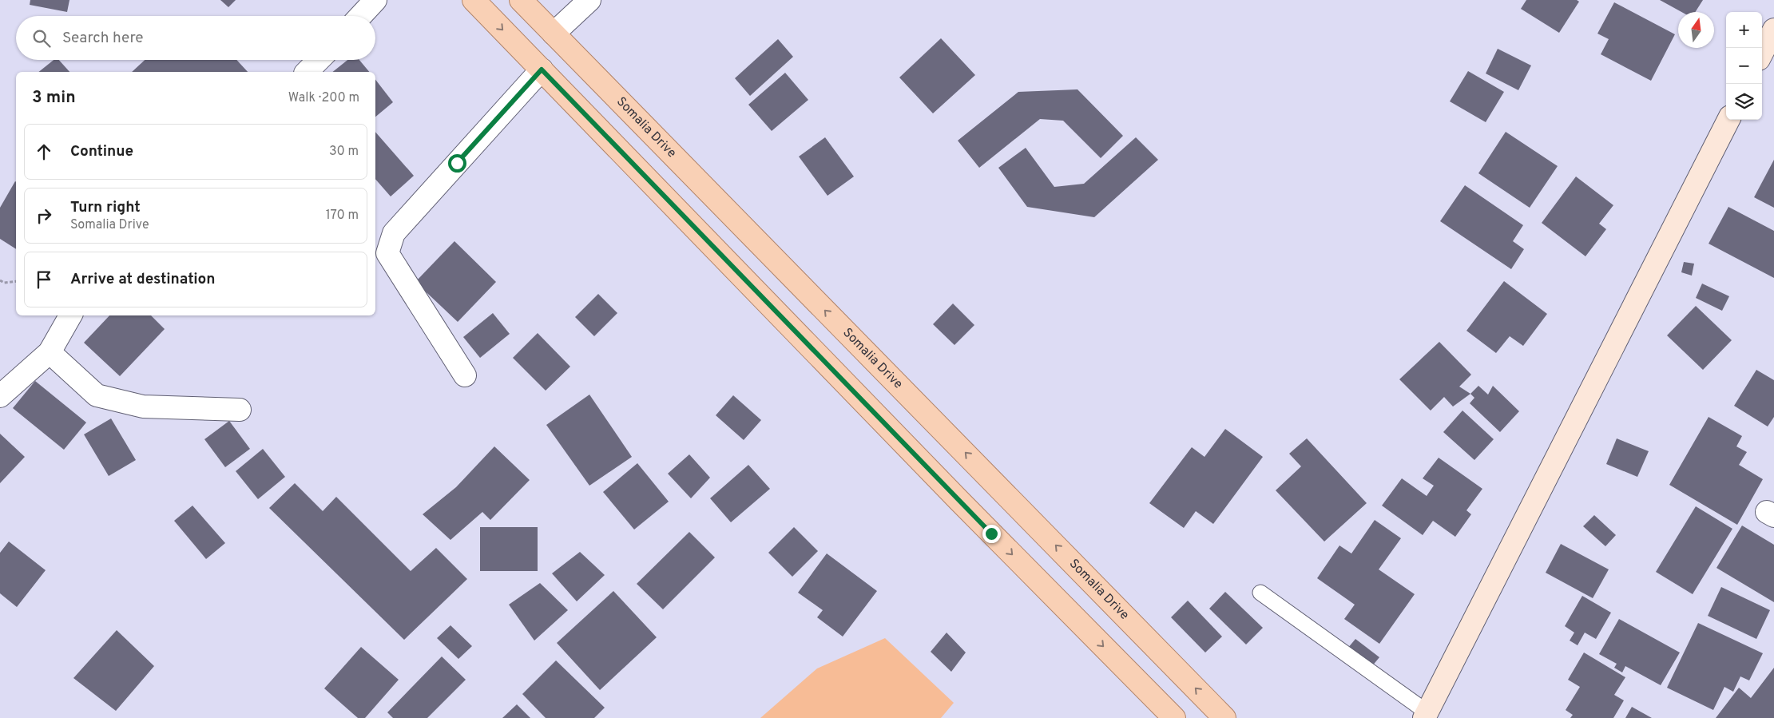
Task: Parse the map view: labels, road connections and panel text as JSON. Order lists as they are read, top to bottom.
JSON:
{
  "streets": {
    "main road": ["Somalia Drive"]
  },
  "north": "top",
  "page": {
    "map_buttons": ["+", "−"],
    "search": "Search here",
    "heading": ["3 min", "Walk · 200 m"],
    "list": [
      ["Continue", "30 m"],
      ["Turn right", "Somalia Drive", "170 m"],
      "Arrive at destination"
    ]
  }
}
